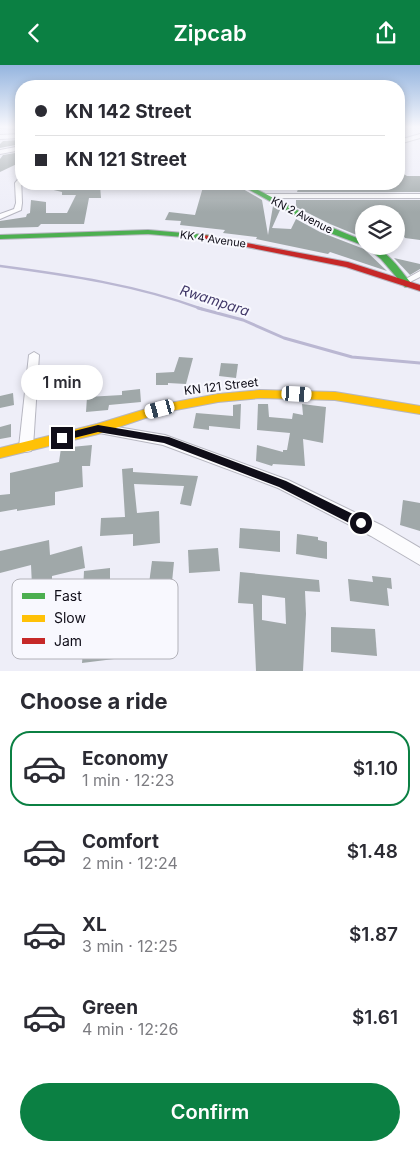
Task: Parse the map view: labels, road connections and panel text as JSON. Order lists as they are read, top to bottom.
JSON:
{
  "streets": {
    "street": ["KN 2 Avenue", "KK 4 Avenue", "KN 121 Street"]
  },
  "water": ["Rwampara"],
  "legend": ["Fast", "Slow", "Jam"],
  "page": {
    "header": "Zipcab",
    "banner": ["KN 142 Street", "KN 121 Street"],
    "bubble": "1 min",
    "heading": "Choose a ride",
    "list": [
      {
        "name": "Economy",
        "note": "1 min · 12:23",
        "value": "$1.10"
      },
      {
        "name": "Comfort",
        "note": "2 min · 12:24",
        "value": "$1.48"
      },
      {
        "name": "XL",
        "note": "3 min · 12:25",
        "value": "$1.87"
      },
      {
        "name": "Green",
        "note": "4 min · 12:26",
        "value": "$1.61"
      }
    ],
    "buttons": "Confirm"
  }
}
